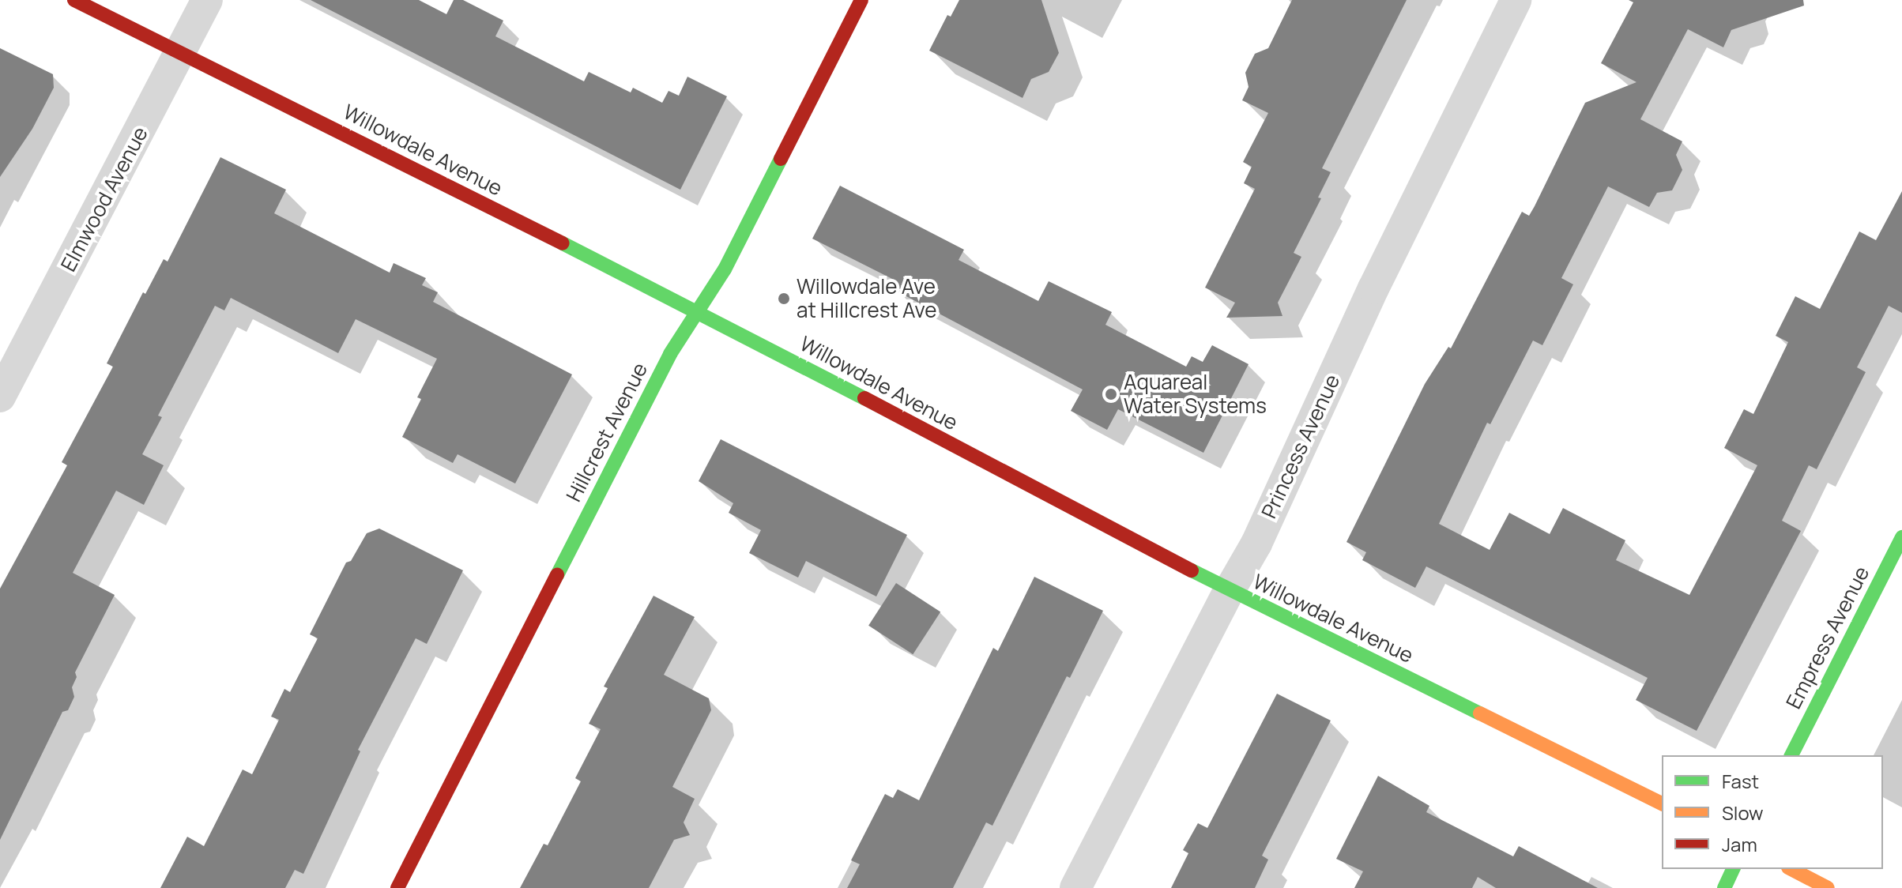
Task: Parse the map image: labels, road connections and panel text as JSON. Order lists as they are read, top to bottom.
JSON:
{
  "streets": {
    "street": [
      "Willowdale Avenue",
      "Elmwood Avenue",
      "Hillcrest Avenue",
      "Princess Avenue",
      "Empress Avenue"
    ]
  },
  "crossings": [
    ["Willowdale Avenue", "Elmwood Avenue"],
    ["Willowdale Avenue", "Hillcrest Avenue"],
    ["Willowdale Avenue", "Princess Avenue"]
  ],
  "places": ["Willowdale Ave at Hillcrest Ave", "Aquareal Water Systems"],
  "legend": ["Fast", "Slow", "Jam"]
}
